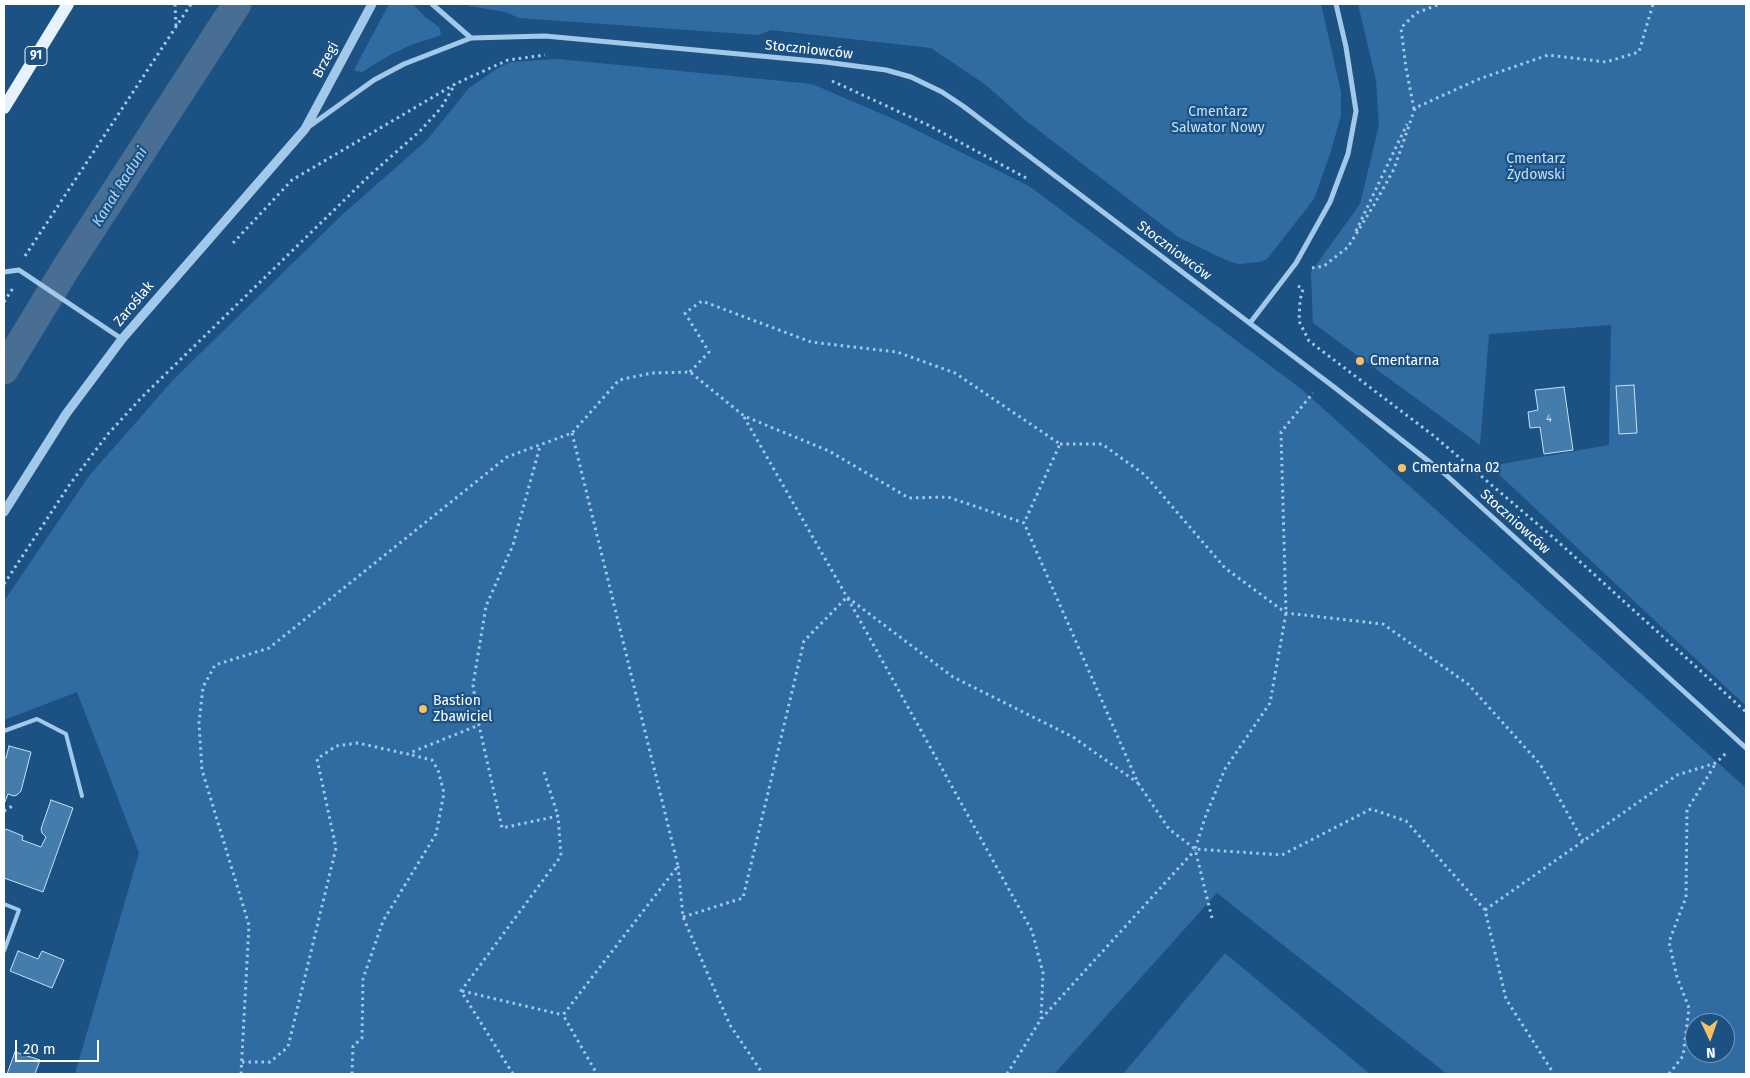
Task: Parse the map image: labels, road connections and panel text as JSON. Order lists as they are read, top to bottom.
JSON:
{
  "streets": {
    "main road": ["91"],
    "street": ["Stoczniowców", "Brzegi", "Zaroślak"]
  },
  "crossings": [
    ["Stoczniowców", "Brzegi"],
    ["Stoczniowców", "Zaroślak"],
    ["Brzegi", "Zaroślak"]
  ],
  "water": ["Kanał Raduni"],
  "parks": ["Cmentarz Salwator Nowy", "Cmentarz Żydowski"],
  "places": ["Cmentarna", "Cmentarna 02", "Bastion Zbawiciel"],
  "house_numbers": ["4"],
  "scale_bar": "20 m",
  "north": "bottom"
}
